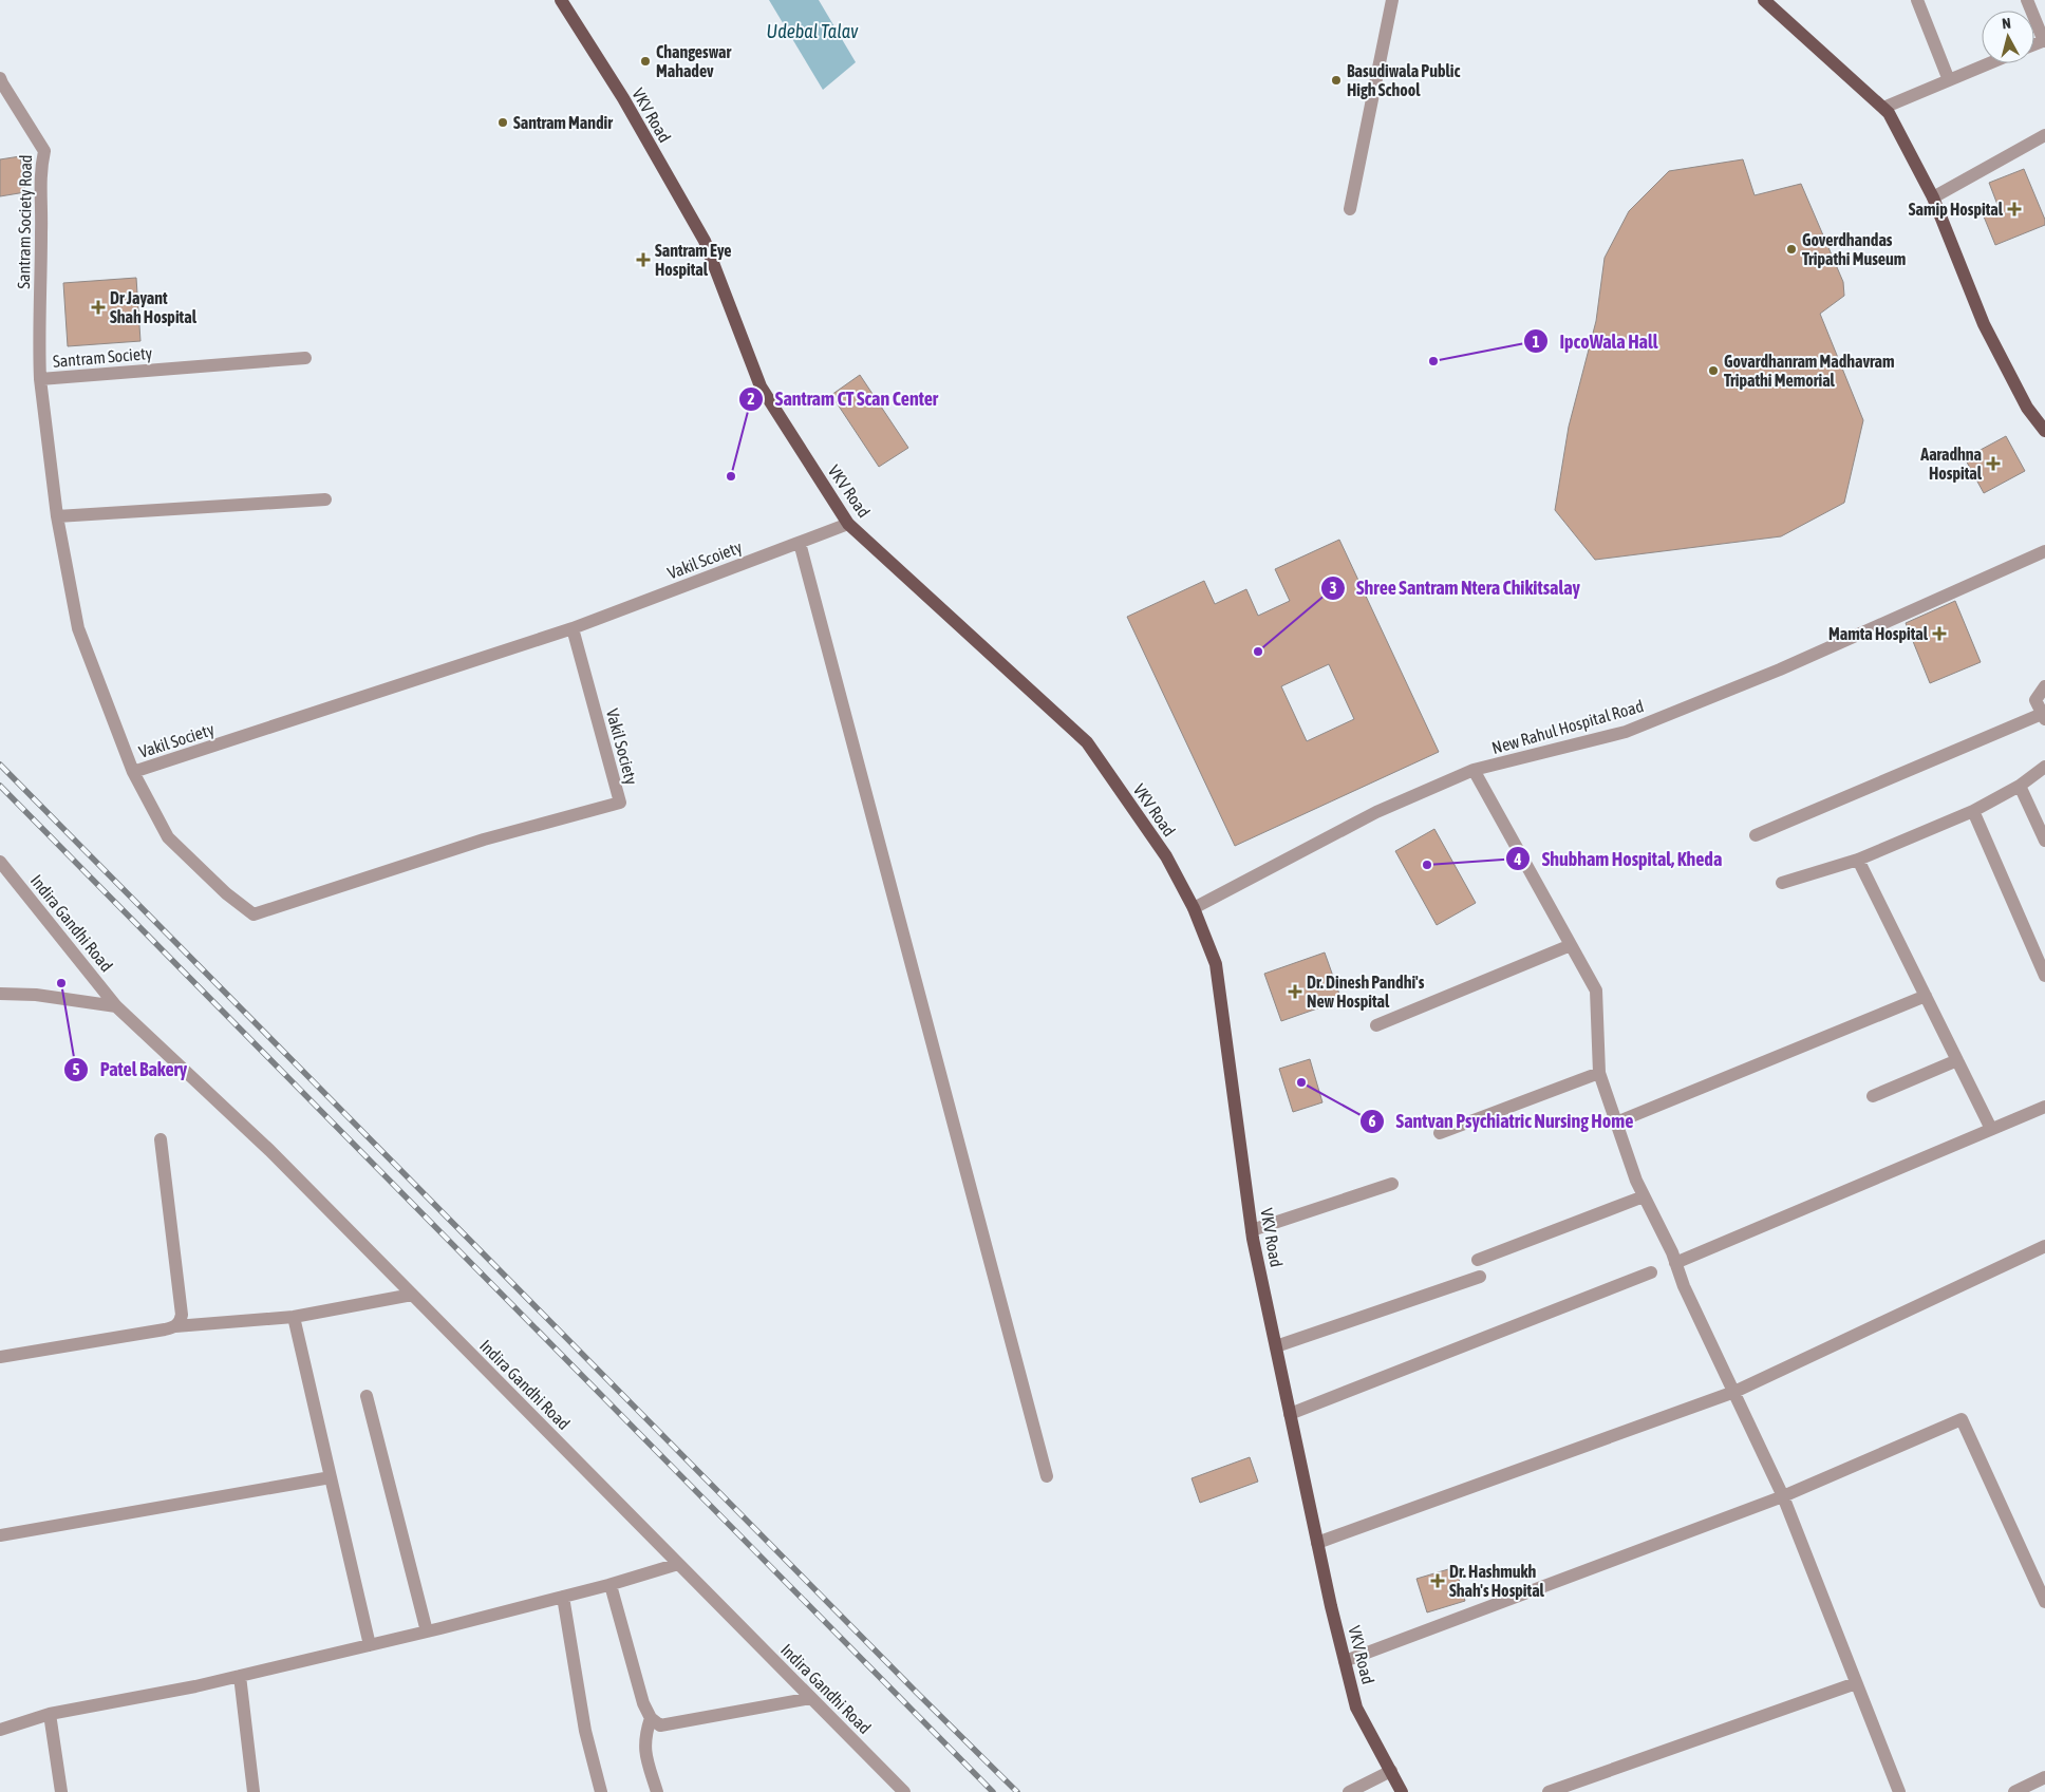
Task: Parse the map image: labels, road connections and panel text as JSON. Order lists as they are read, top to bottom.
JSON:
{
  "streets": {
    "main road": ["VKV Road"],
    "street": [
      "Santram Society Road",
      "Santram Society",
      "Vakil Scoiety",
      "New Rahul Hospital Road",
      "Vakil Society",
      "Indira Gandhi Road"
    ]
  },
  "crossings": [
    ["VKV Road", "Vakil Scoiety"],
    ["VKV Road", "New Rahul Hospital Road"],
    ["Santram Society Road", "Santram Society"],
    ["Santram Society", "Vakil Society"],
    ["Vakil Scoiety", "Vakil Society"]
  ],
  "water": ["Udebal Talav"],
  "places": {
    "other": [
      "Changeswar Mahadev",
      "Basudiwala Public High School",
      "Santram Mandir",
      "Goverdhandas Tripathi Museum",
      "IpcoWala Hall",
      "Govardhanram Madhavram Tripathi Memorial",
      "Santram CT Scan Center",
      "Shree Santram Ntera Chikitsalay",
      "Shubham Hospital, Kheda",
      "Patel Bakery",
      "Santvan Psychiatric Nursing Home"
    ],
    "health": [
      "Samip Hospital",
      "Santram Eye Hospital",
      "Dr Jayant Shah Hospital",
      "Aaradhna Hospital",
      "Mamta Hospital",
      "Dr. Dinesh Pandhi's New Hospital",
      "Dr. Hashmukh Shah's Hospital"
    ]
  },
  "north": "top"
}
